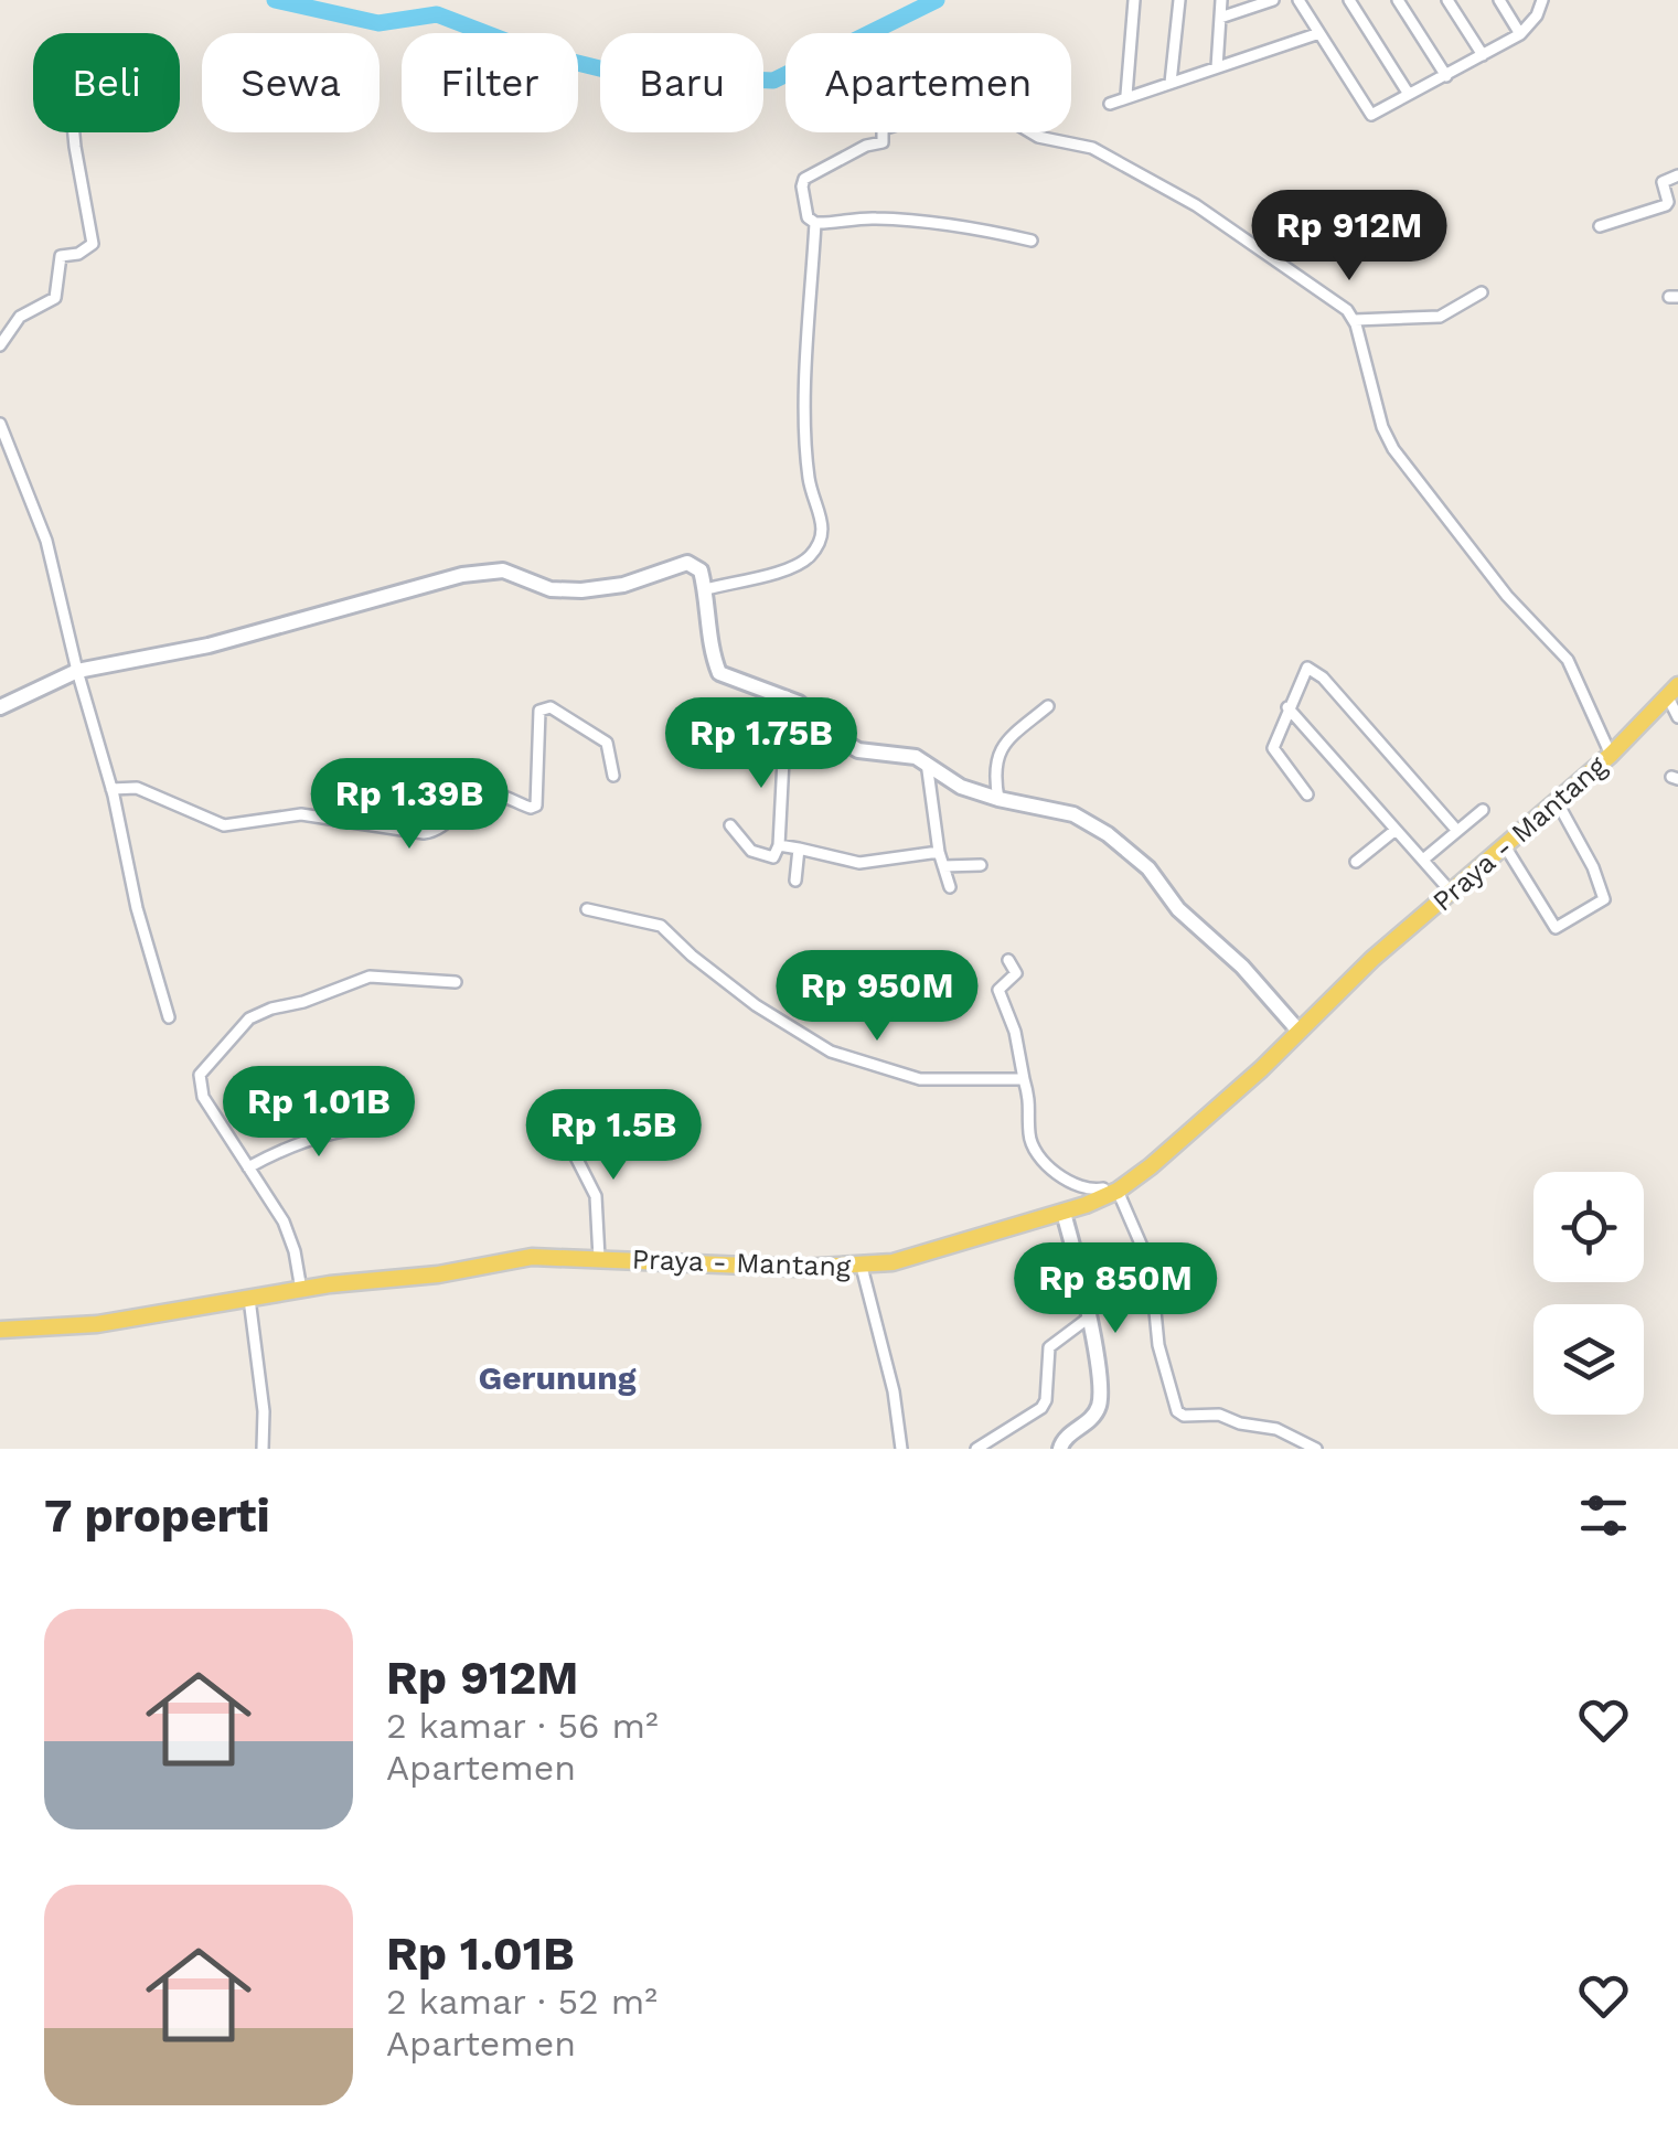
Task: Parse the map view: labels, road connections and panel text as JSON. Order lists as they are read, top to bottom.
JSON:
{
  "streets": {
    "main road": ["Praya - Mantang"]
  },
  "districts": ["Gerunung"],
  "page": {
    "chip": [
      "Beli",
      "Sewa",
      "Filter",
      "Baru",
      "Apartemen"
    ],
    "price": [
      "Rp 912M",
      "Rp 1.75B",
      "Rp 1.39B",
      "Rp 950M",
      "Rp 1.01B",
      "Rp 1.5B",
      "Rp 850M"
    ],
    "heading": "7 properti",
    "list": [
      {
        "name": "Rp 912M",
        "note": "2 kamar · 56 m² · Apartemen"
      },
      {
        "name": "Rp 1.01B",
        "note": "2 kamar · 52 m² · Apartemen"
      }
    ]
  }
}
